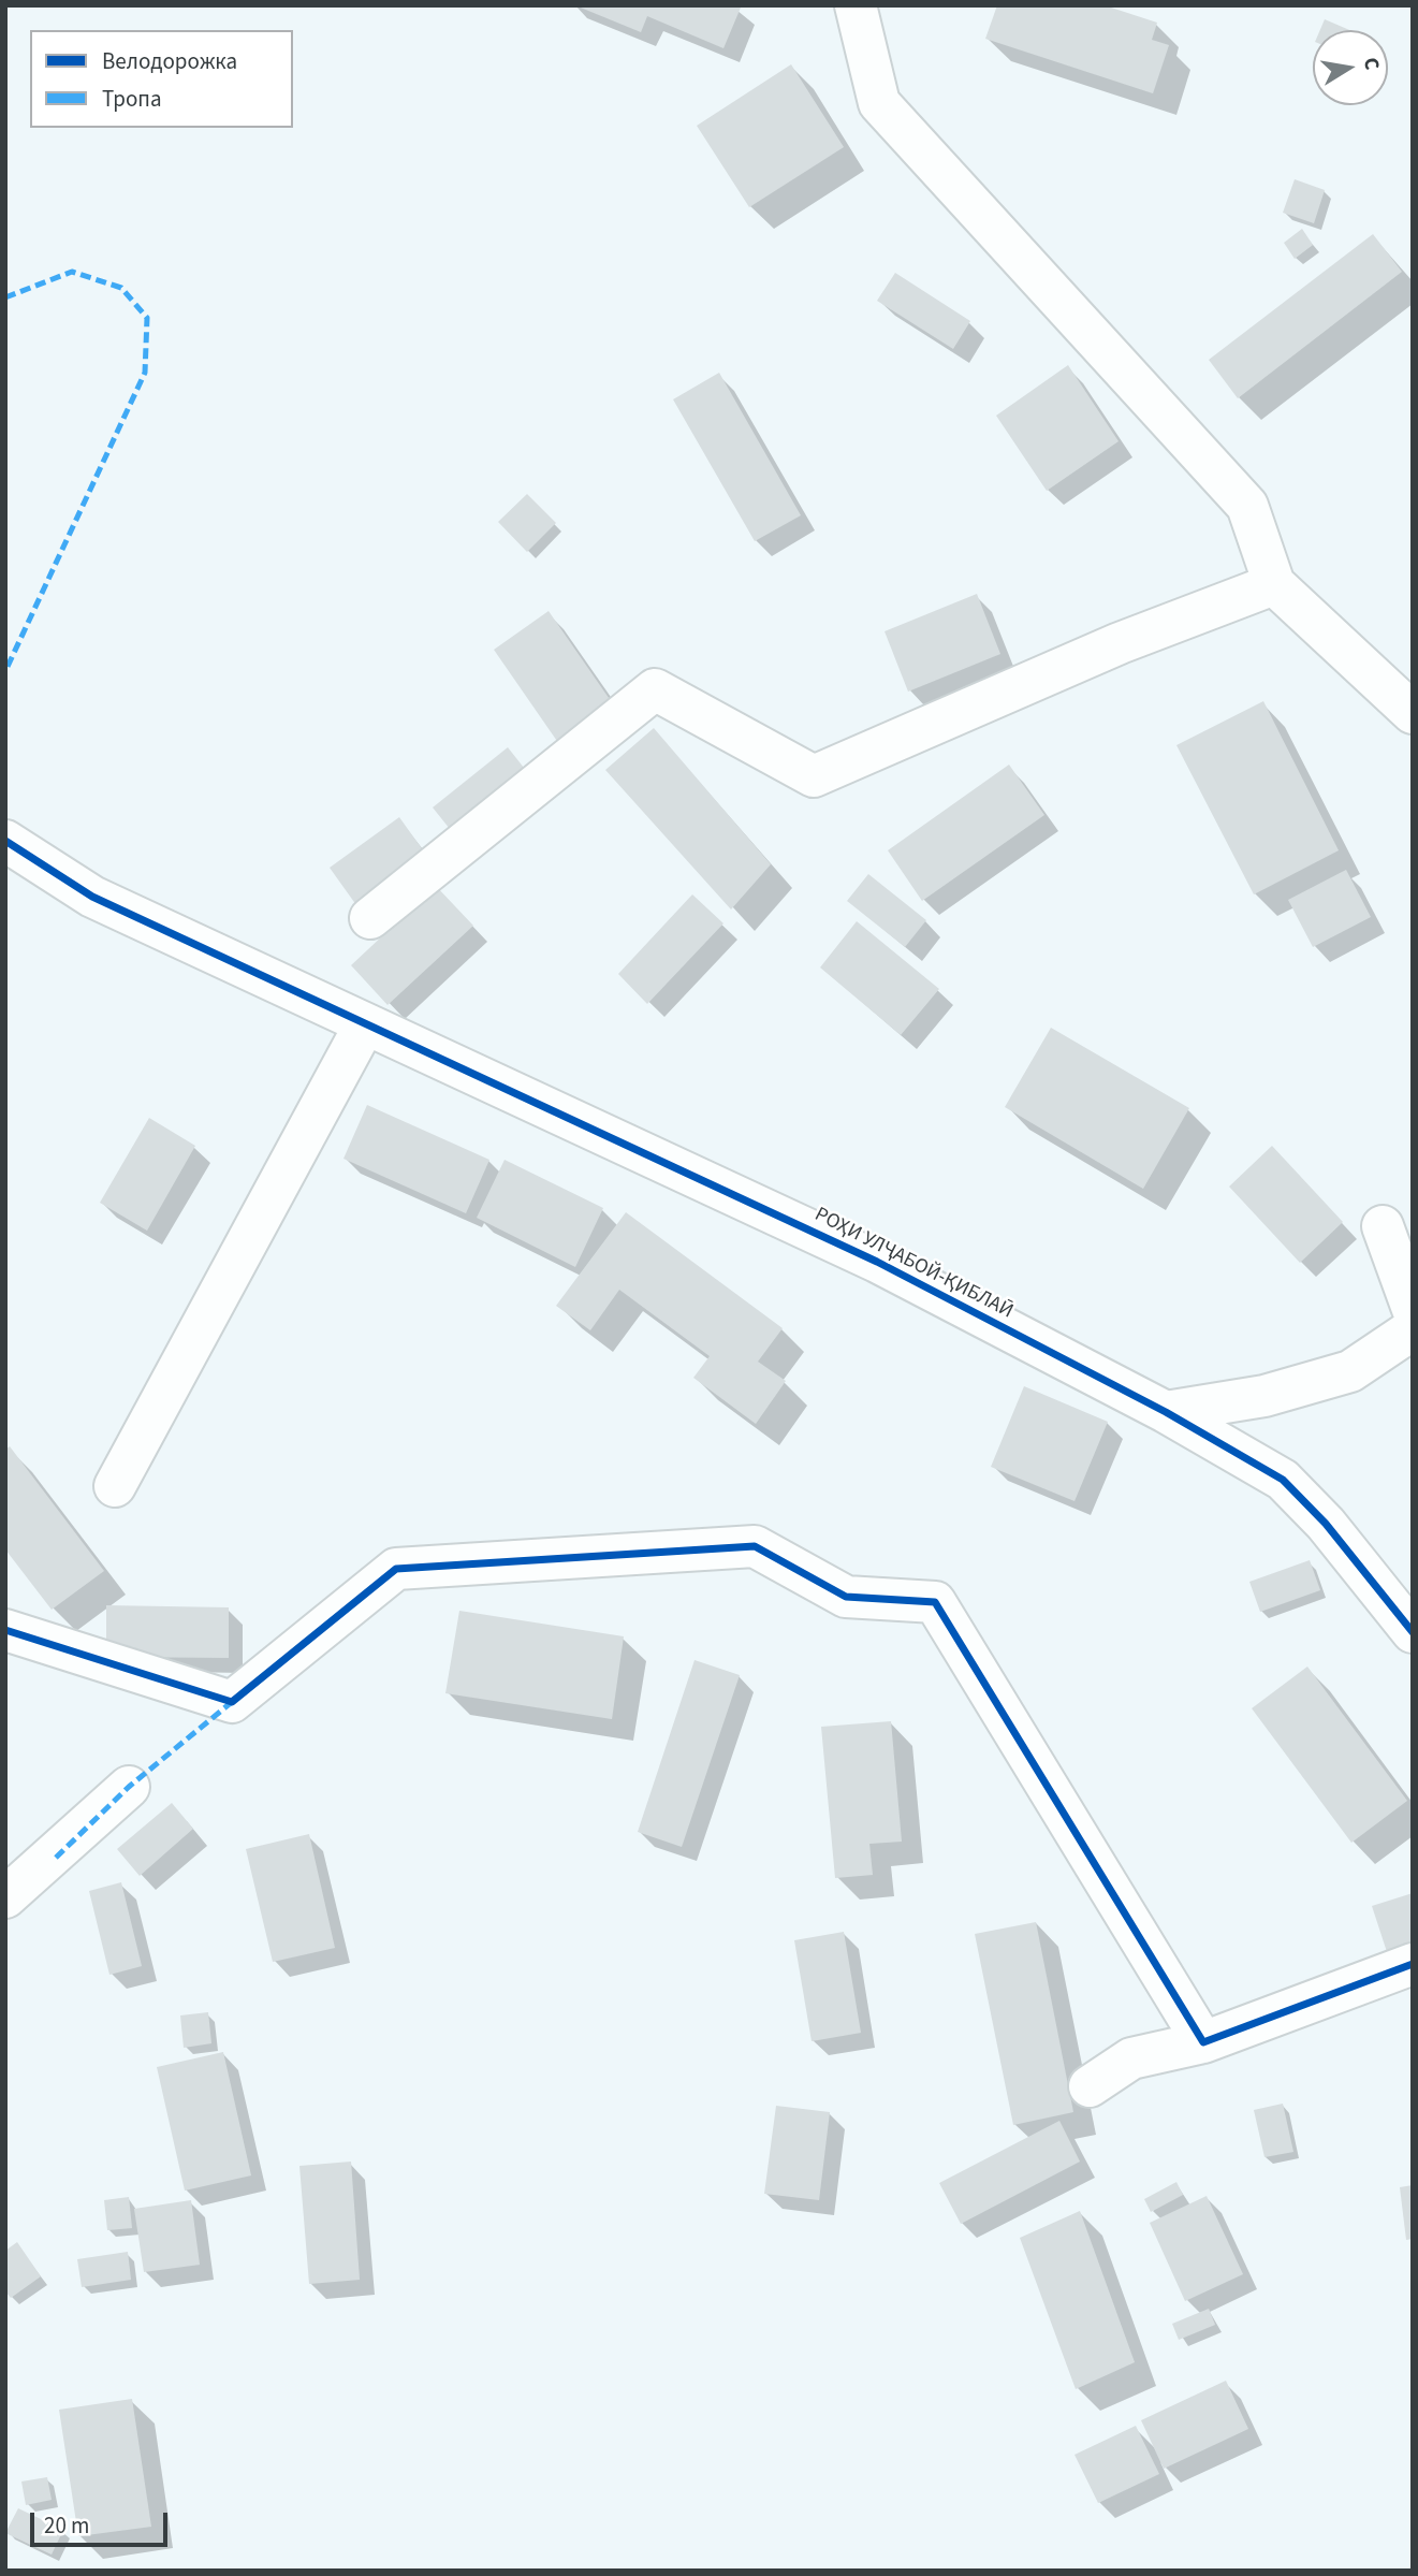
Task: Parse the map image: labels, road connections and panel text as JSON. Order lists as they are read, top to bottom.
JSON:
{
  "streets": {
    "street": ["РОҲИ УЛҶАБОЙ-ҚИБЛАӢ"]
  },
  "legend": ["Велодорожка", "Тропа"],
  "scale_bar": "20 m",
  "north": "right"
}
